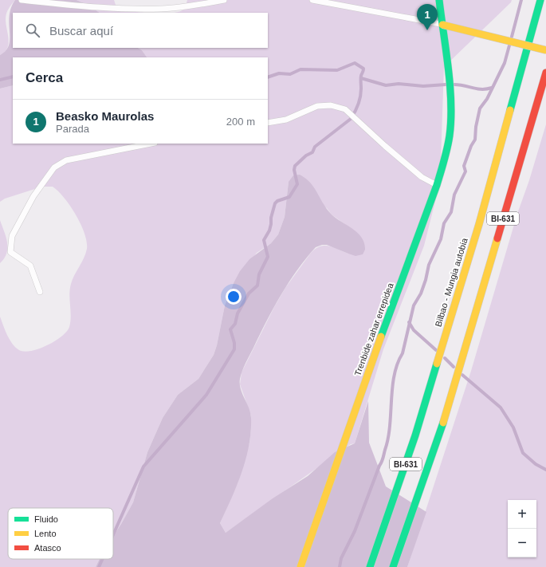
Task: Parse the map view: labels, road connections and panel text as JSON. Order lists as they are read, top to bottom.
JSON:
{
  "streets": {
    "main road": ["BI-631", "Bilbao - Mungia autobia", "Trenbide zahar errepidea"]
  },
  "legend": ["Fluido", "Lento", "Atasco"],
  "page": {
    "pins": "1",
    "search": "Buscar aquí",
    "heading": "Cerca",
    "list": [
      {
        "mark": "1",
        "name": "Beasko Maurolas",
        "note": "Parada",
        "value": "200 m"
      }
    ],
    "map_buttons": ["+", "−"]
  }
}
